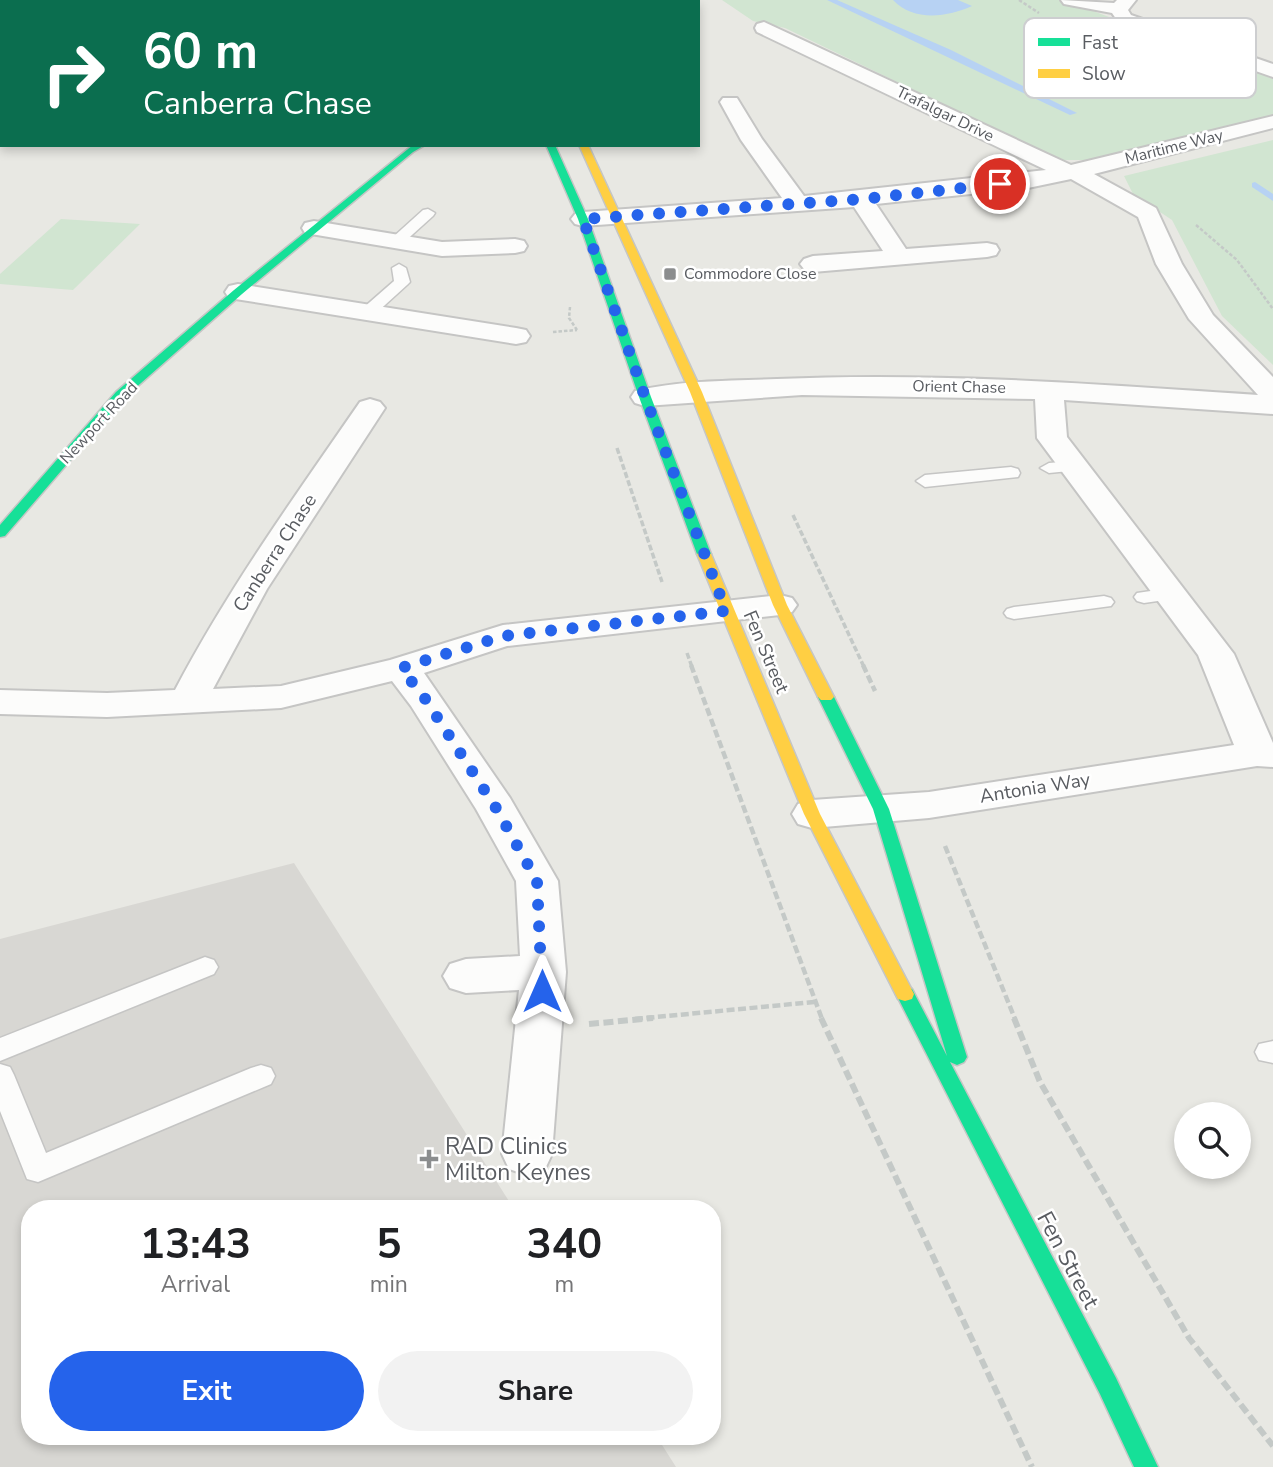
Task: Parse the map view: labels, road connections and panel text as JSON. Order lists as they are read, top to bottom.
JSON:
{
  "streets": {
    "street": [
      "Trafalgar Drive",
      "Maritime Way",
      "Orient Chase",
      "Newport Road",
      "Canberra Chase",
      "Fen Street",
      "Antonia Way"
    ]
  },
  "crossings": [
    ["Trafalgar Drive", "Maritime Way"],
    ["Orient Chase", "Fen Street"],
    ["Orient Chase", "Antonia Way"],
    ["Fen Street", "Antonia Way"]
  ],
  "places": {
    "transit": ["Commodore Close"],
    "health": ["RAD Clinics Milton Keynes"]
  },
  "legend": ["Fast", "Slow"],
  "page": {
    "turn": ["60 m", "Canberra Chase"],
    "eta": [
      "13:43",
      "Arrival",
      "5",
      "min",
      "340",
      "m"
    ],
    "buttons": ["Exit", "Share"]
  }
}
